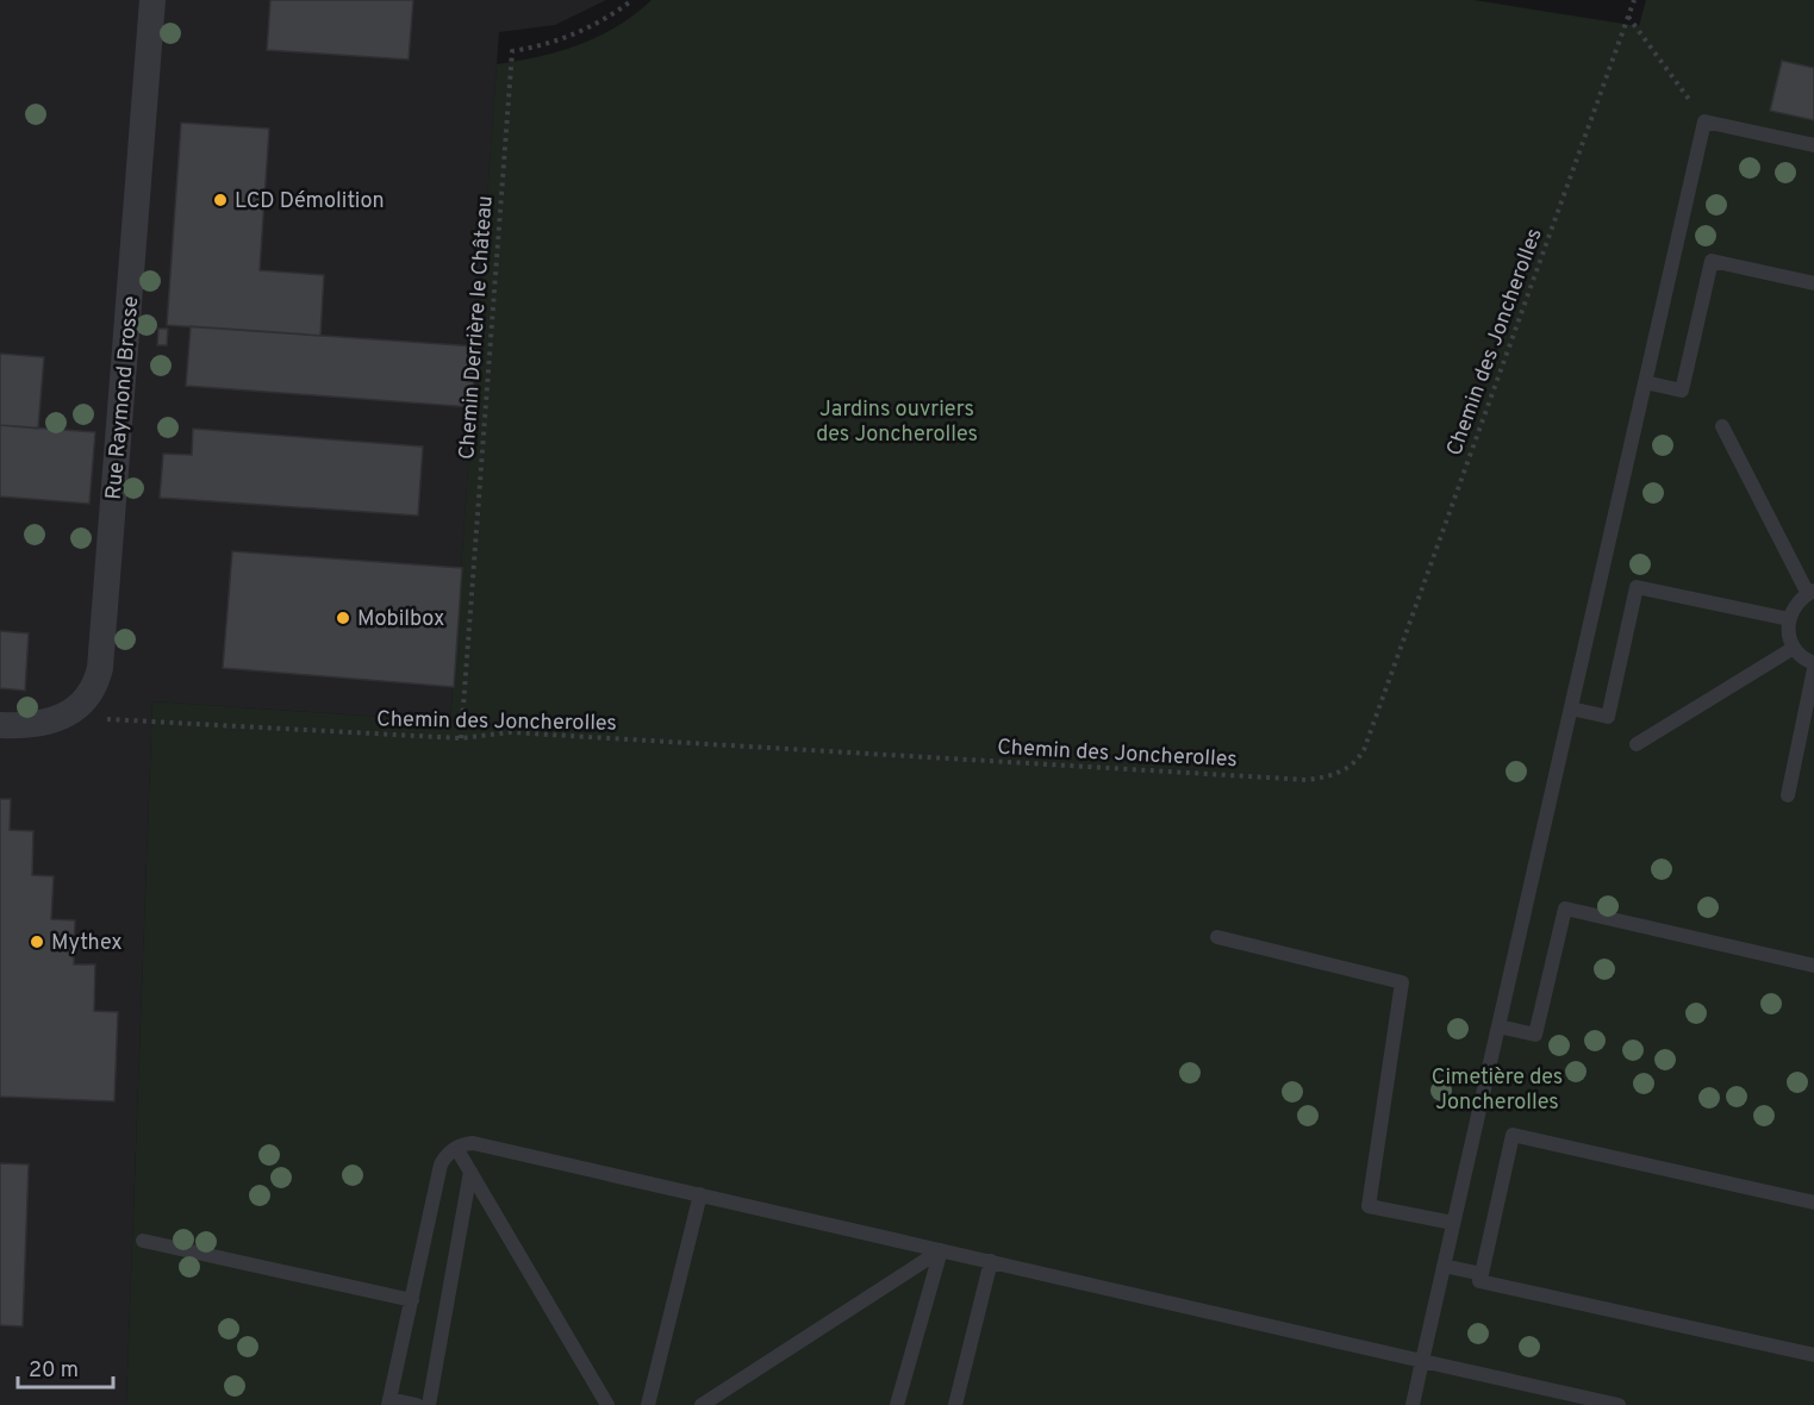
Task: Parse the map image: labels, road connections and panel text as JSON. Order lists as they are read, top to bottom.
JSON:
{
  "streets": {
    "street": ["Rue Raymond Brosse"],
    "path": ["Chemin Derrière le Château", "Chemin des Joncherolles"]
  },
  "crossings": [
    ["Chemin Derrière le Château", "Chemin des Joncherolles"],
    ["Chemin des Joncherolles", "Rue Raymond Brosse"]
  ],
  "parks": ["Jardins ouvriers des Joncherolles", "Cimetière des Joncherolles"],
  "places": ["LCD Démolition", "Mobilbox", "Mythex"],
  "scale_bar": "20 m"
}
